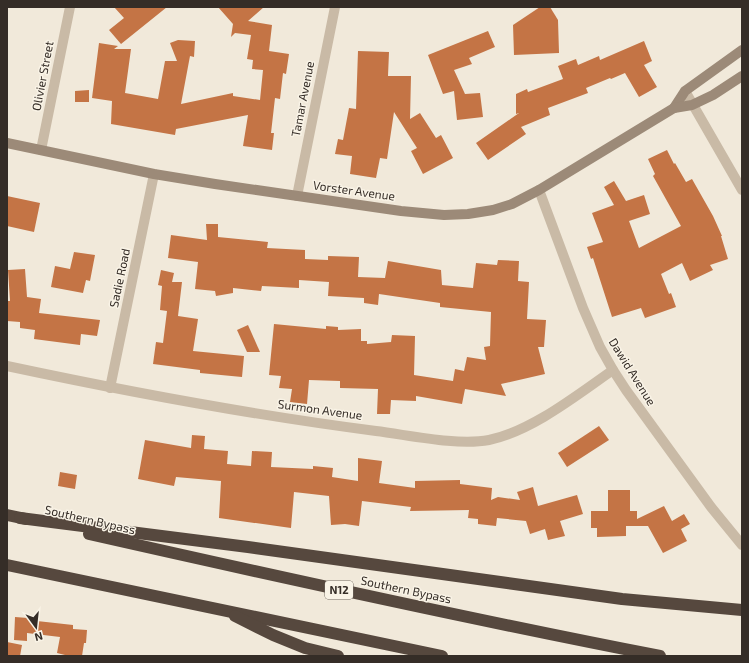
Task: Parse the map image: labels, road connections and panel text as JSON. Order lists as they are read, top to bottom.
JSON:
{
  "streets": {
    "highway": ["Southern Bypass", "N12"],
    "main road": ["Vorster Avenue"],
    "street": [
      "Olivier Street",
      "Tamar Avenue",
      "Sadie Road",
      "Dawid Avenue",
      "Surmon Avenue"
    ]
  },
  "crossings": [
    ["Olivier Street", "Vorster Avenue"],
    ["Tamar Avenue", "Vorster Avenue"],
    ["Vorster Avenue", "Sadie Road"],
    ["Vorster Avenue", "Dawid Avenue"],
    ["Sadie Road", "Surmon Avenue"],
    ["Dawid Avenue", "Surmon Avenue"]
  ],
  "north": "bottom"
}
